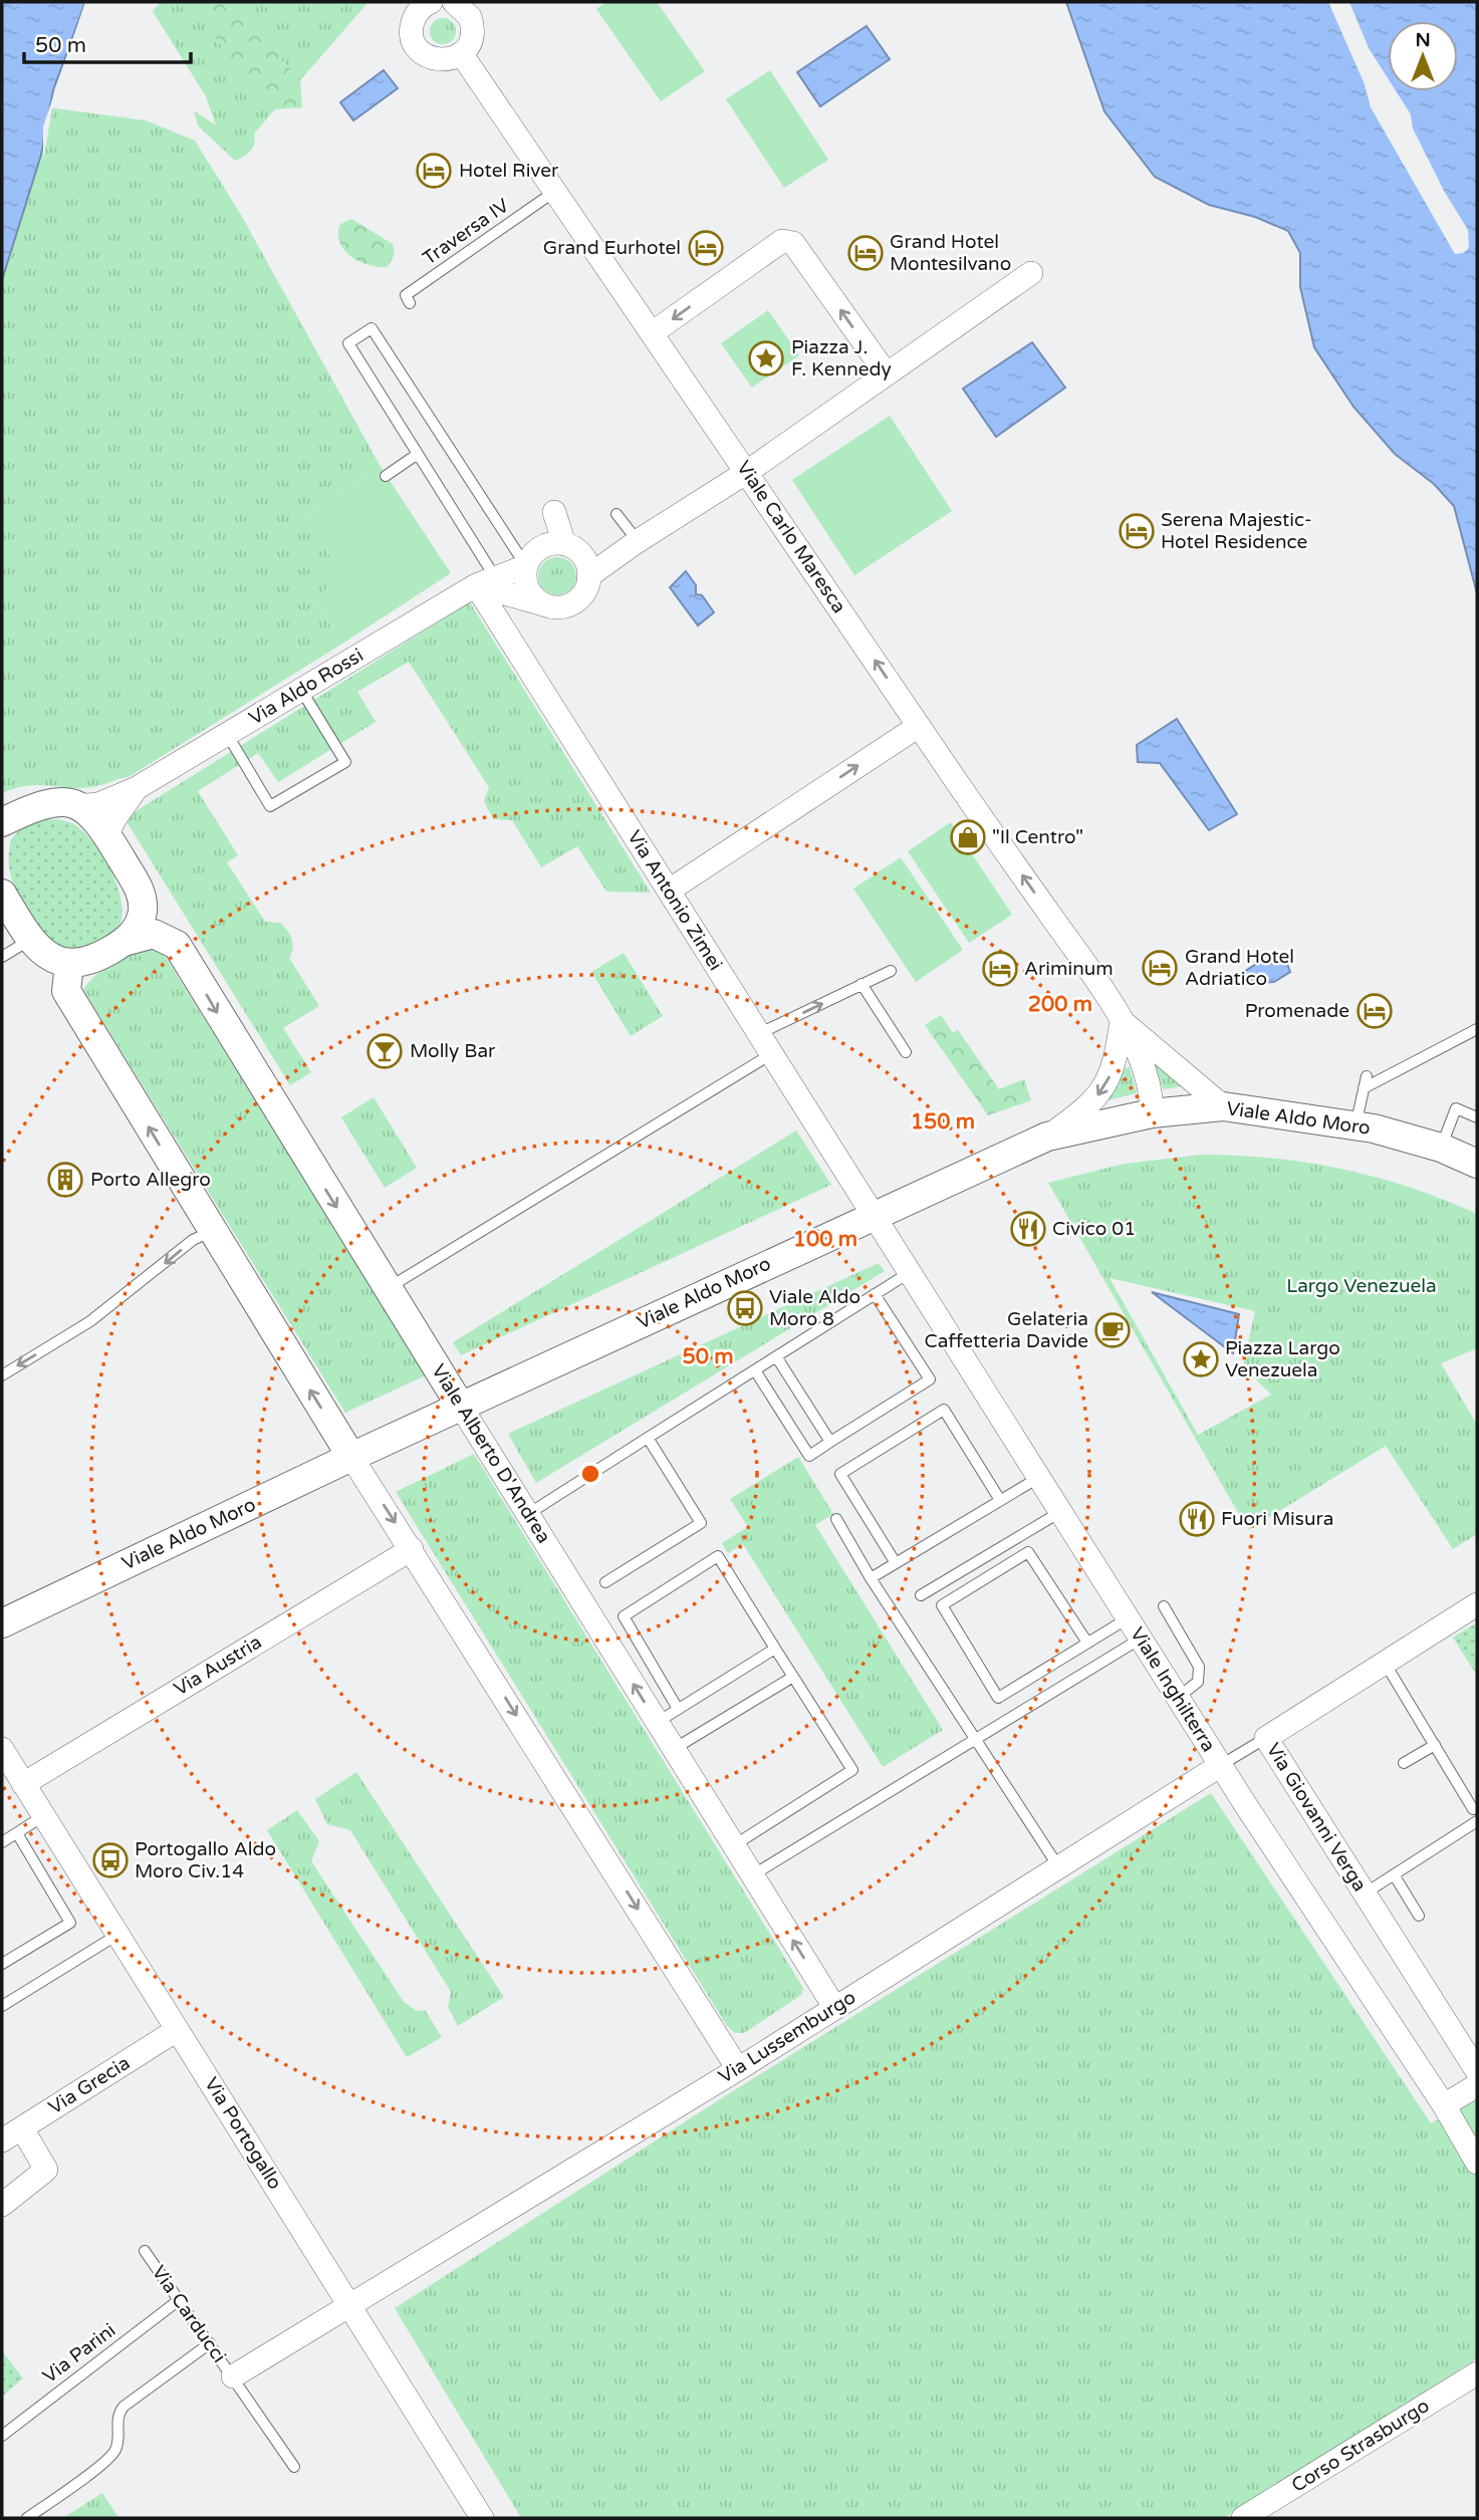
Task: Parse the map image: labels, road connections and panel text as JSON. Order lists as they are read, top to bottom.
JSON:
{
  "streets": {
    "street": [
      "Viale Carlo Maresca",
      "Via Aldo Rossi",
      "Via Antonio Zimei",
      "Viale Aldo Moro",
      "Viale Alberto D'Andrea",
      "Via Austria",
      "Viale Inghilterra",
      "Via Giovanni Verga",
      "Via Lussemburgo",
      "Via Grecia",
      "Via Portogallo",
      "Via Carducci",
      "Corso Strasburgo"
    ],
    "lane": ["Traversa IV", "Via Parini"]
  },
  "crossings": [
    ["Traversa IV", "Viale Carlo Maresca"],
    ["Viale Carlo Maresca", "Viale Aldo Moro"],
    ["Via Aldo Rossi", "Via Antonio Zimei"],
    ["Via Antonio Zimei", "Viale Aldo Moro"],
    ["Via Antonio Zimei", "Viale Inghilterra"],
    ["Viale Aldo Moro", "Viale Alberto D'Andrea"],
    ["Viale Aldo Moro", "Viale Inghilterra"],
    ["Viale Alberto D'Andrea", "Via Lussemburgo"],
    ["Via Austria", "Via Portogallo"],
    ["Viale Inghilterra", "Via Lussemburgo"],
    ["Via Lussemburgo", "Via Portogallo"],
    ["Via Lussemburgo", "Via Carducci"],
    ["Via Grecia", "Via Portogallo"],
    ["Via Portogallo", "Via Carducci"],
    ["Via Carducci", "Via Parini"]
  ],
  "one_way": ["Viale Carlo Maresca"],
  "parks": ["Largo Venezuela"],
  "places": {
    "hotel": [
      "Hotel River",
      "Grand Eurhotel",
      "Grand Hotel Montesilvano",
      "Serena Majestic- Hotel Residence",
      "Grand Hotel Adriatico",
      "Ariminum",
      "Promenade"
    ],
    "place": ["Piazza J. F. Kennedy", "Piazza Largo Venezuela"],
    "shop": ["\"Il Centro\""],
    "bar": ["Molly Bar"],
    "building": ["Porto Allegro"],
    "restaurant": ["Civico 01", "Fuori Misura"],
    "bus stop": ["Viale Aldo Moro 8", "Portogallo Aldo Moro Civ.14"],
    "cafe": ["Gelateria Caffetteria Davide"]
  },
  "scale_bar": "50 m",
  "north": "top",
  "rings": [
    "200 m",
    "150 m",
    "100 m",
    "50 m"
  ]
}
